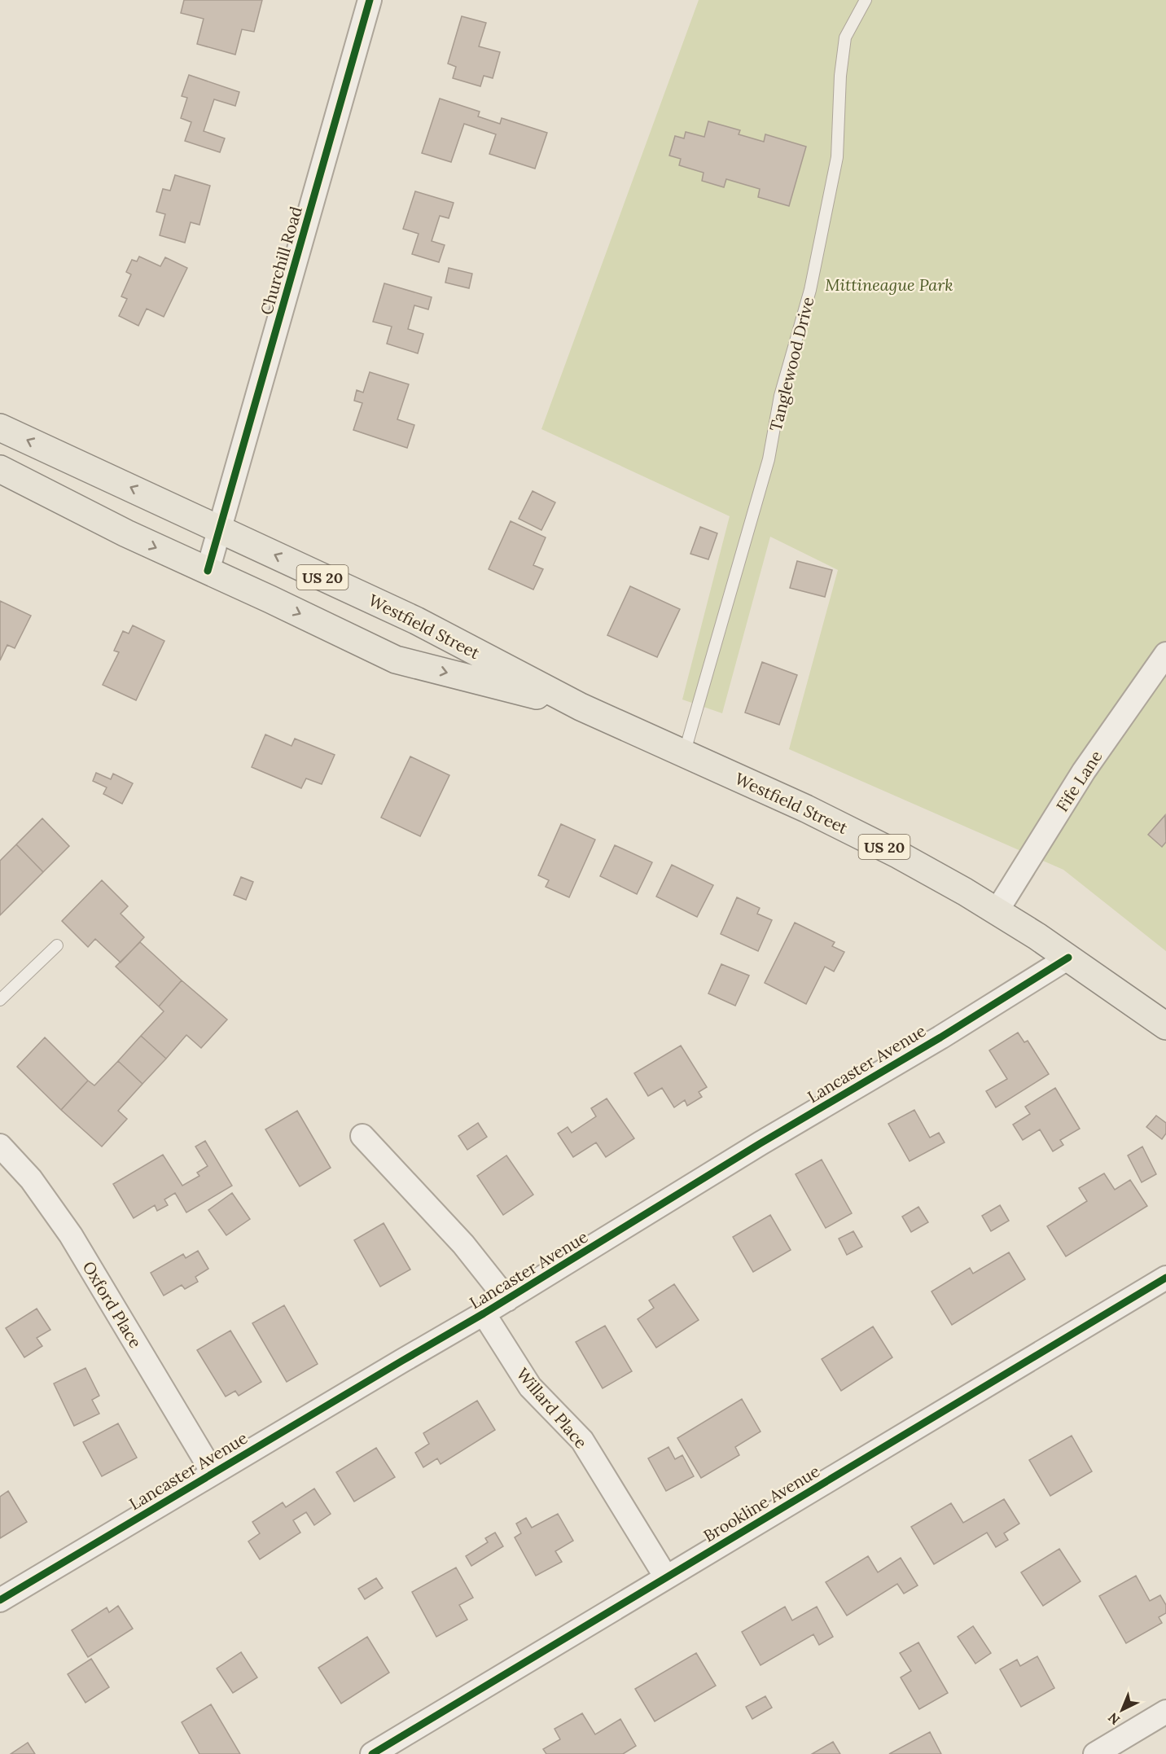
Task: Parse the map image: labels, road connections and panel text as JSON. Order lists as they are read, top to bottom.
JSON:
{
  "streets": {
    "main road": ["US 20", "Westfield Street"],
    "street": [
      "Churchill Road",
      "Fife Lane",
      "Lancaster Avenue",
      "Oxford Place",
      "Willard Place",
      "Brookline Avenue"
    ],
    "lane": ["Tanglewood Drive"]
  },
  "crossings": [
    ["Churchill Road", "Westfield Street"],
    ["Tanglewood Drive", "Westfield Street"],
    ["Westfield Street", "Fife Lane"],
    ["Westfield Street", "Lancaster Avenue"],
    ["Lancaster Avenue", "Oxford Place"],
    ["Lancaster Avenue", "Willard Place"],
    ["Willard Place", "Brookline Avenue"]
  ],
  "parks": ["Mittineague Park"],
  "north": "bottom left"
}
